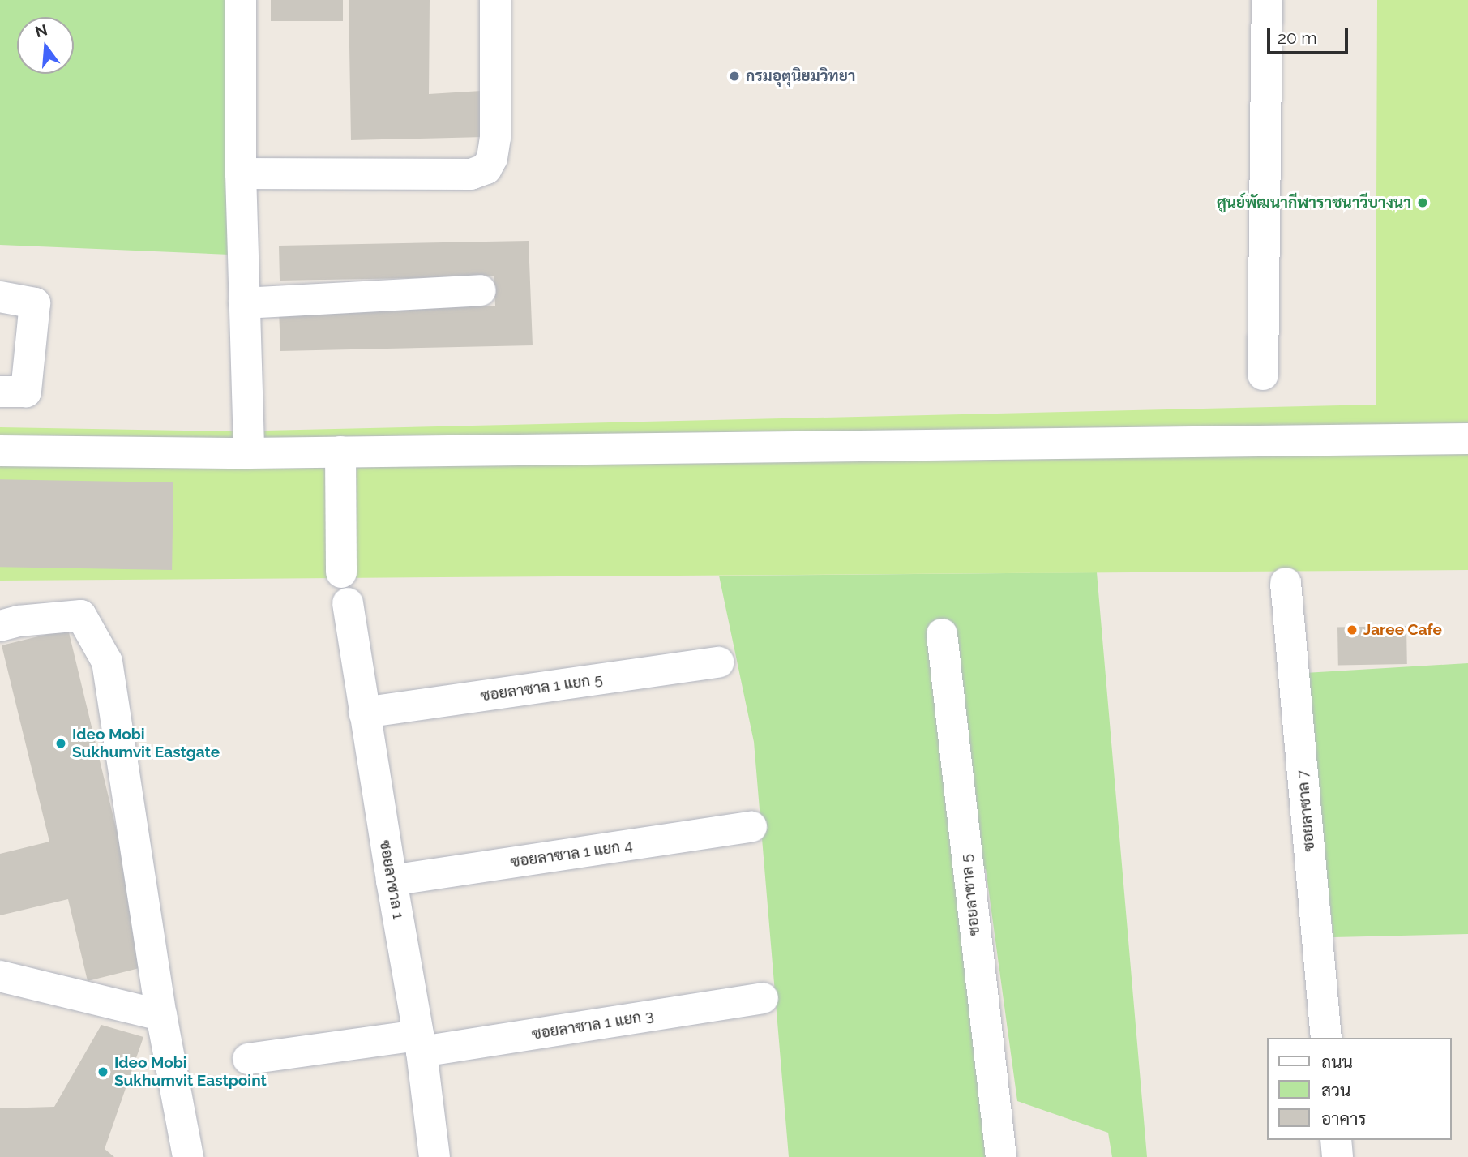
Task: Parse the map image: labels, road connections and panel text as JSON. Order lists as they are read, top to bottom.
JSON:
{
  "streets": {
    "street": [
      "ซอยลาซาล 1 แยก 5",
      "ซอยลาซาล 7",
      "ซอยลาซาล 1 แยก 4",
      "ซอยลาซาล 1",
      "ซอยลาซาล 5",
      "ซอยลาซาล 1 แยก 3"
    ]
  },
  "crossings": [
    ["ซอยลาซาล 1 แยก 5", "ซอยลาซาล 1"],
    ["ซอยลาซาล 1 แยก 4", "ซอยลาซาล 1"],
    ["ซอยลาซาล 1", "ซอยลาซาล 1 แยก 3"]
  ],
  "places": [
    "กรมอุตุนิยมวิทยา",
    "ศูนย์พัฒนากีฬาราชนาวีบางนา",
    "Jaree Cafe",
    "Ideo Mobi Sukhumvit Eastgate",
    "Ideo Mobi Sukhumvit Eastpoint"
  ],
  "legend": ["ถนน", "สวน", "อาคาร"],
  "scale_bar": "20 m",
  "north": "top"
}
